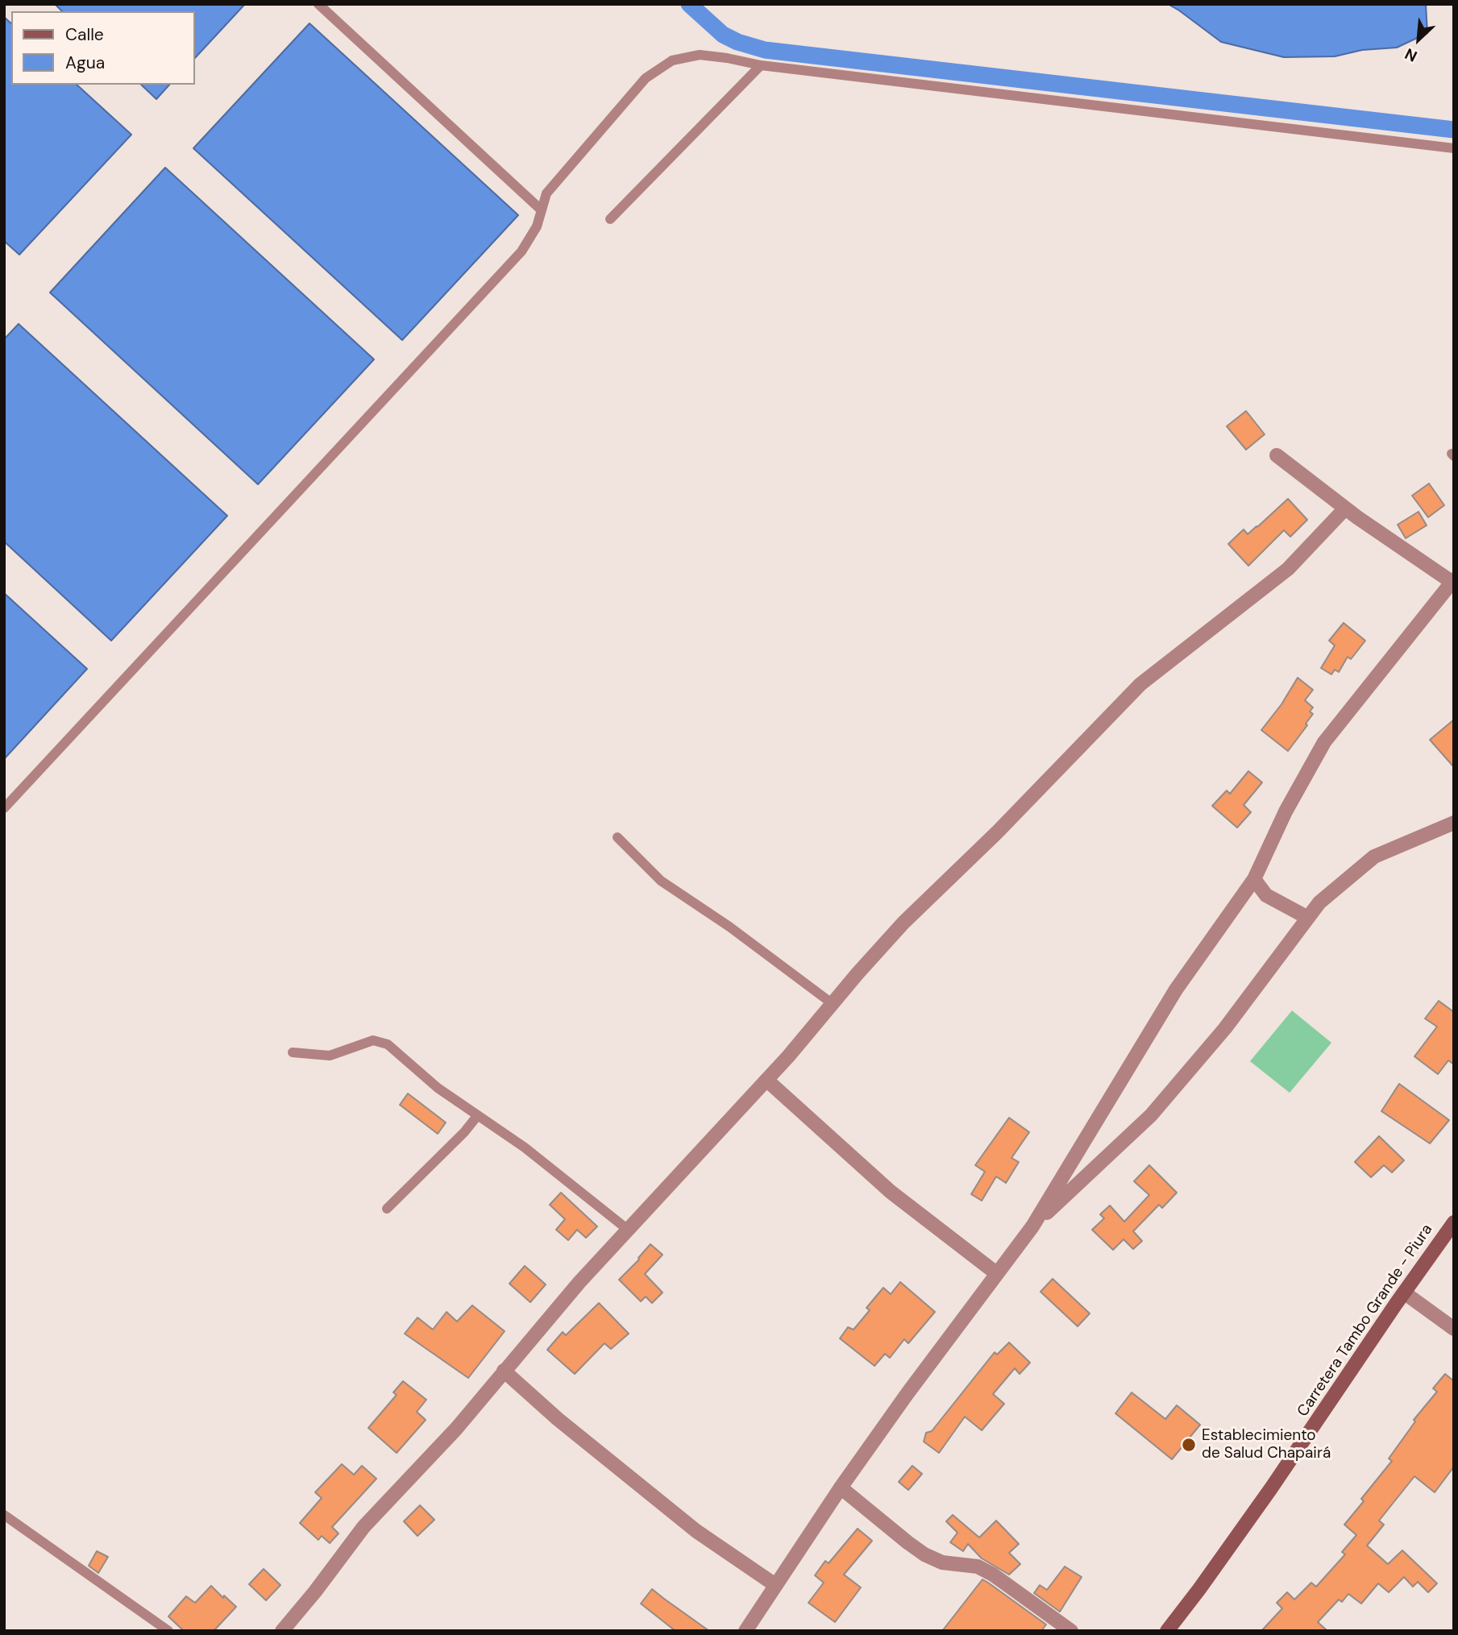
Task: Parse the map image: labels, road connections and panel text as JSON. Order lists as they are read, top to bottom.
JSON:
{
  "streets": {
    "main road": ["Carretera Tambo Grande - Piura"]
  },
  "places": ["Establecimiento de Salud Chapairá"],
  "legend": ["Calle", "Agua"],
  "north": "bottom left"
}
